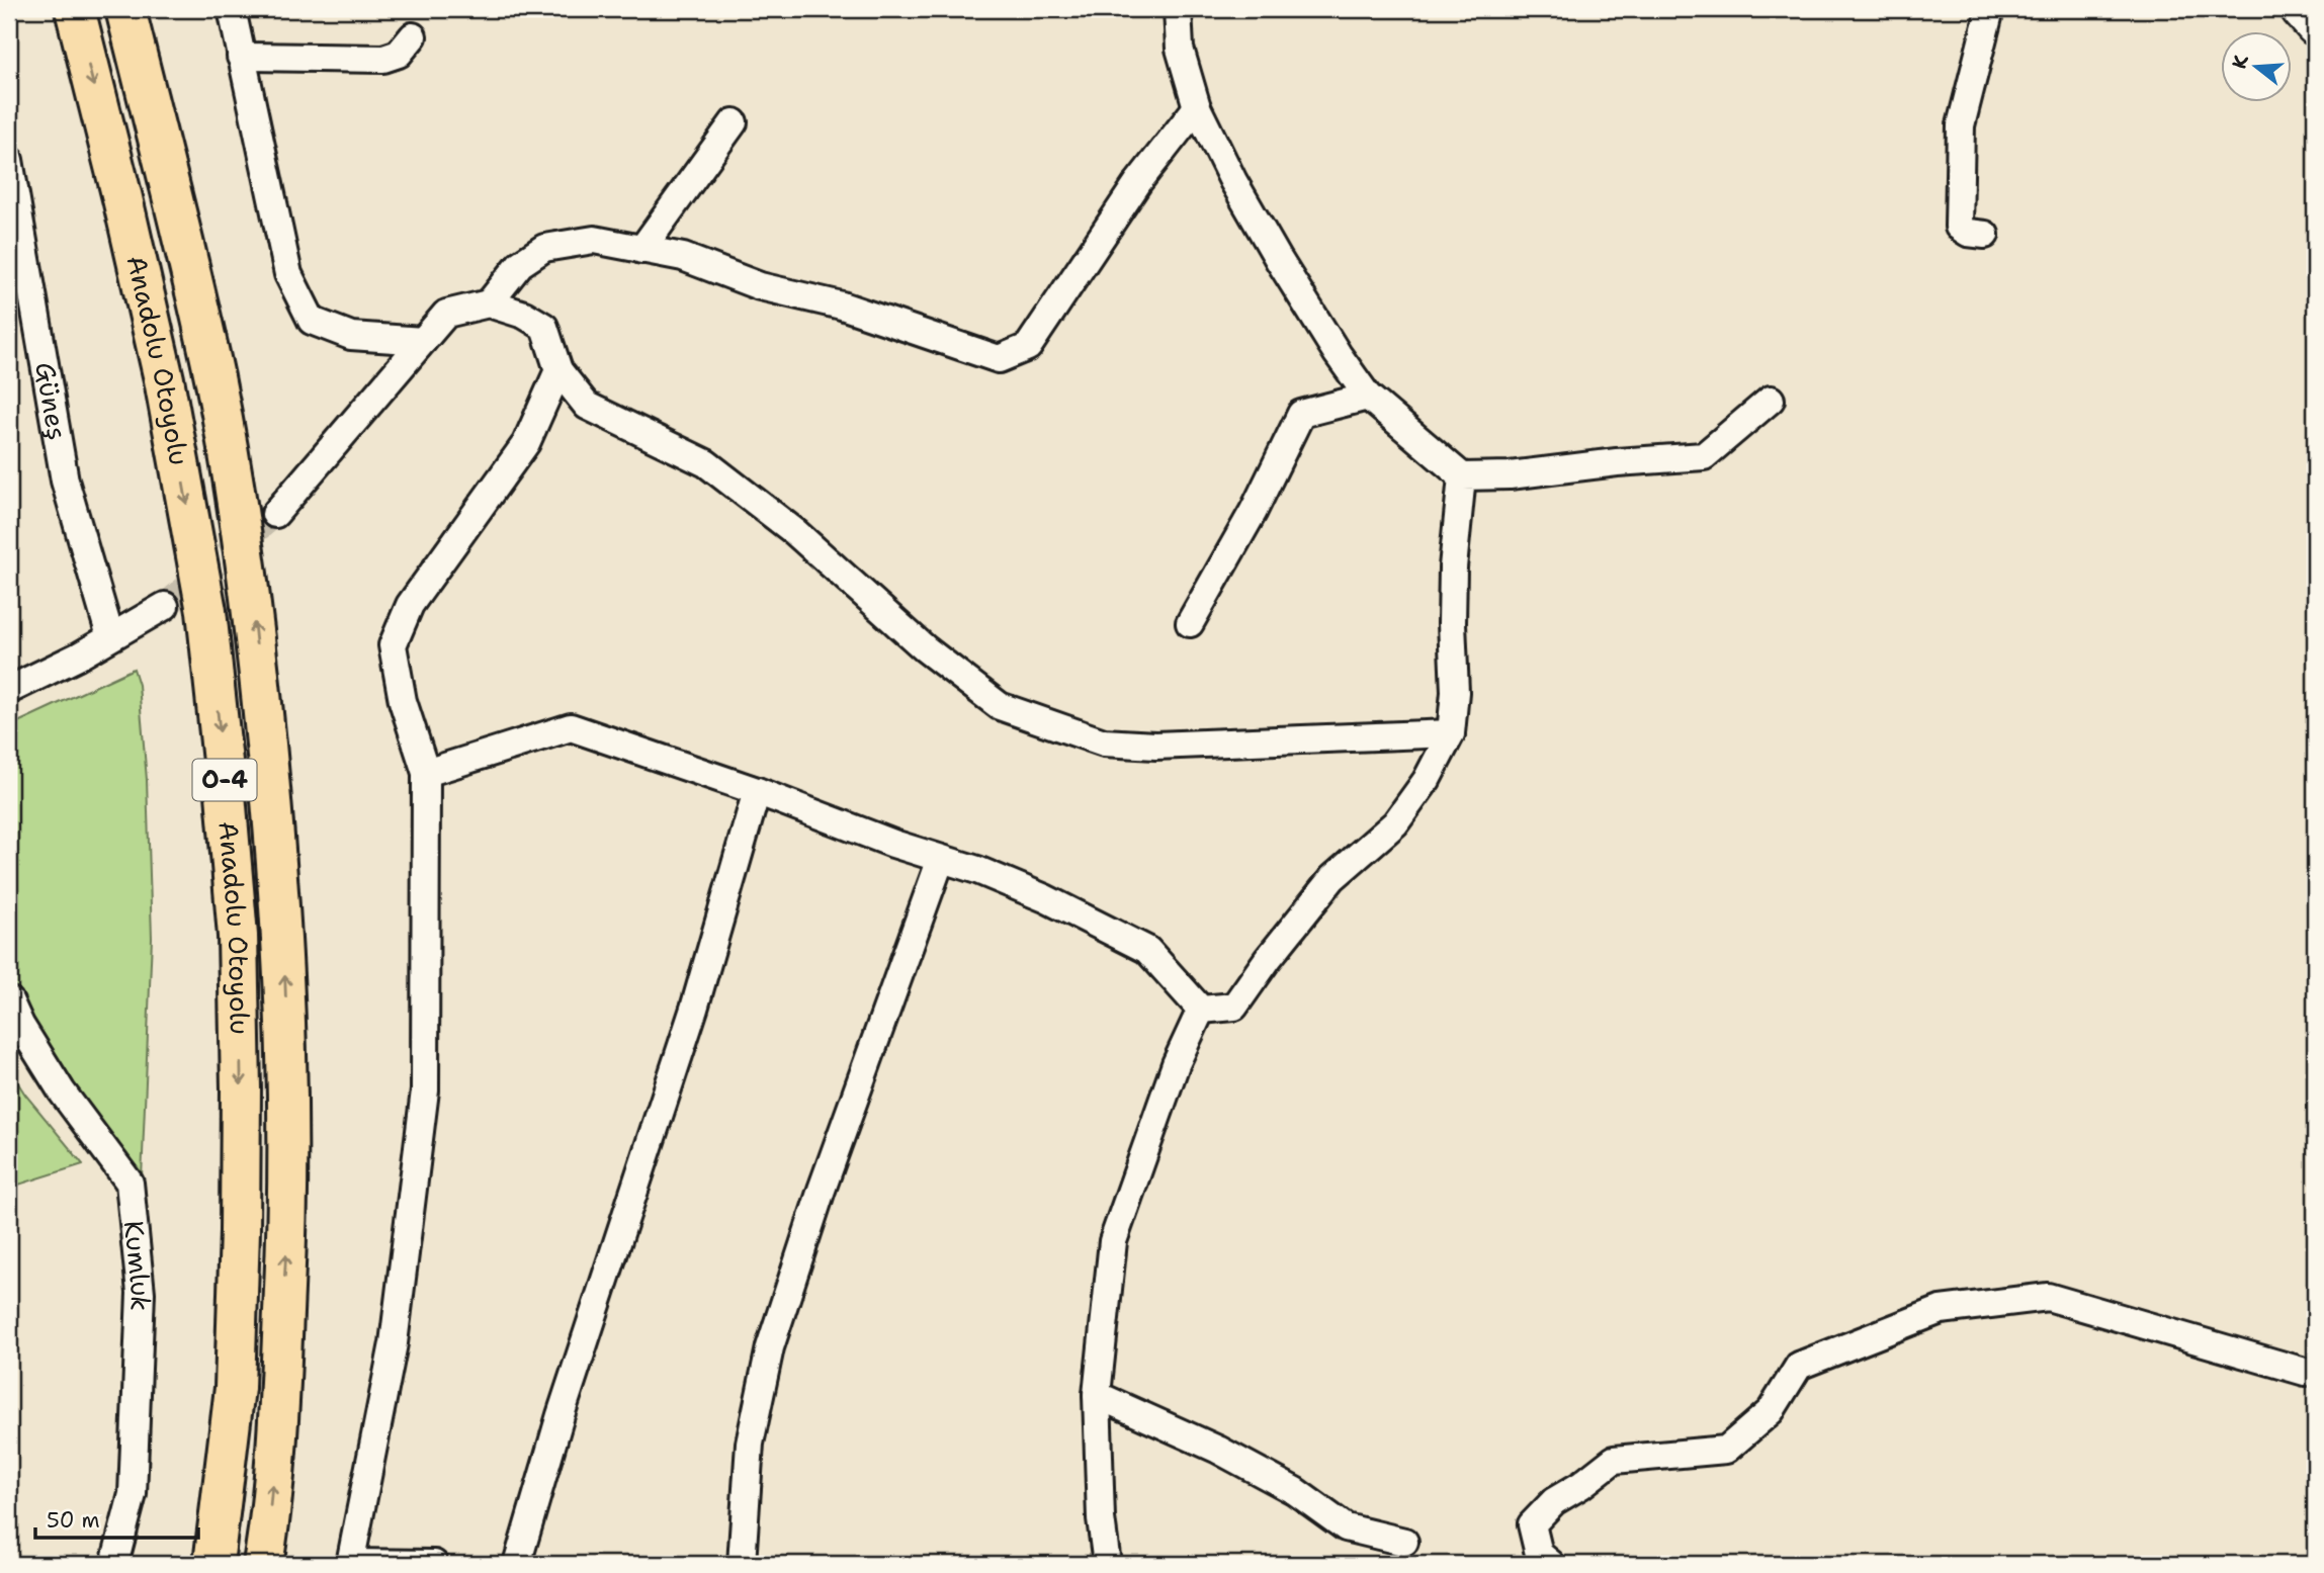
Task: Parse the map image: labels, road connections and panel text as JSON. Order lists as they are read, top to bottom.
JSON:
{
  "streets": {
    "highway": ["Anadolu Otoyolu", "O-4"],
    "street": ["Güneş", "Kumluk"]
  },
  "scale_bar": "50 m",
  "north": "left"
}
